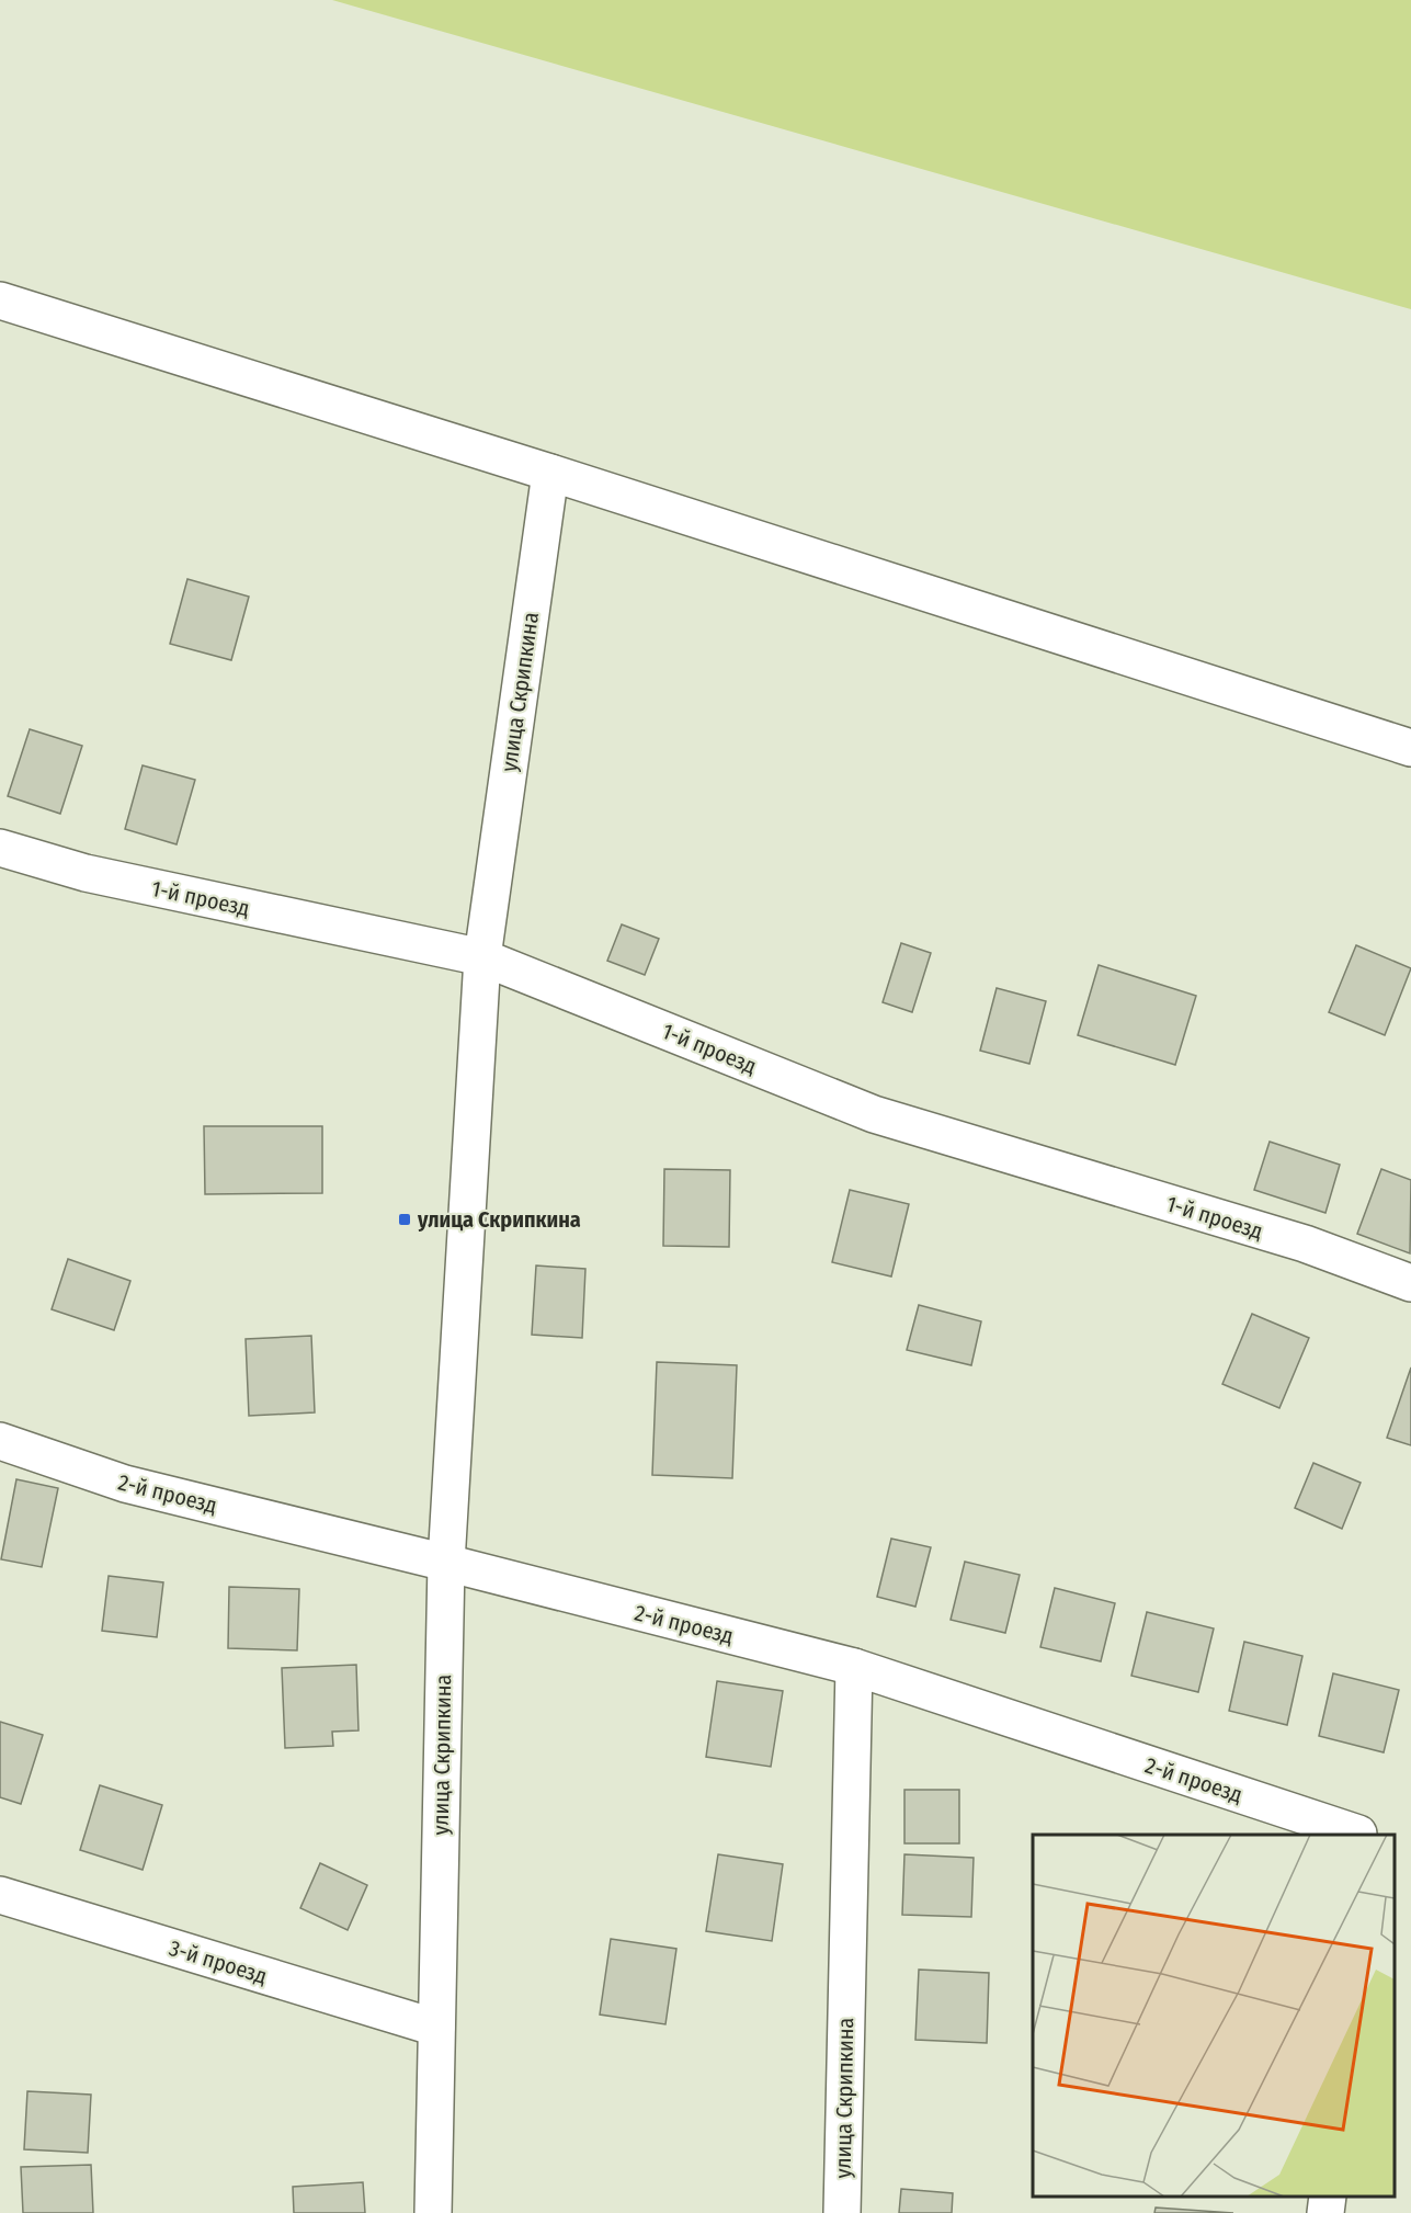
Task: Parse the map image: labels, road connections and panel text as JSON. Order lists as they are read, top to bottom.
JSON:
{
  "streets": {
    "street": [
      "улица Скрипкина",
      "1-й проезд",
      "2-й проезд",
      "3-й проезд"
    ]
  },
  "crossings": [
    ["улица Скрипкина", "1-й проезд"],
    ["улица Скрипкина", "2-й проезд"],
    ["улица Скрипкина", "3-й проезд"]
  ],
  "places": {
    "transit": ["улица Скрипкина"]
  }
}
